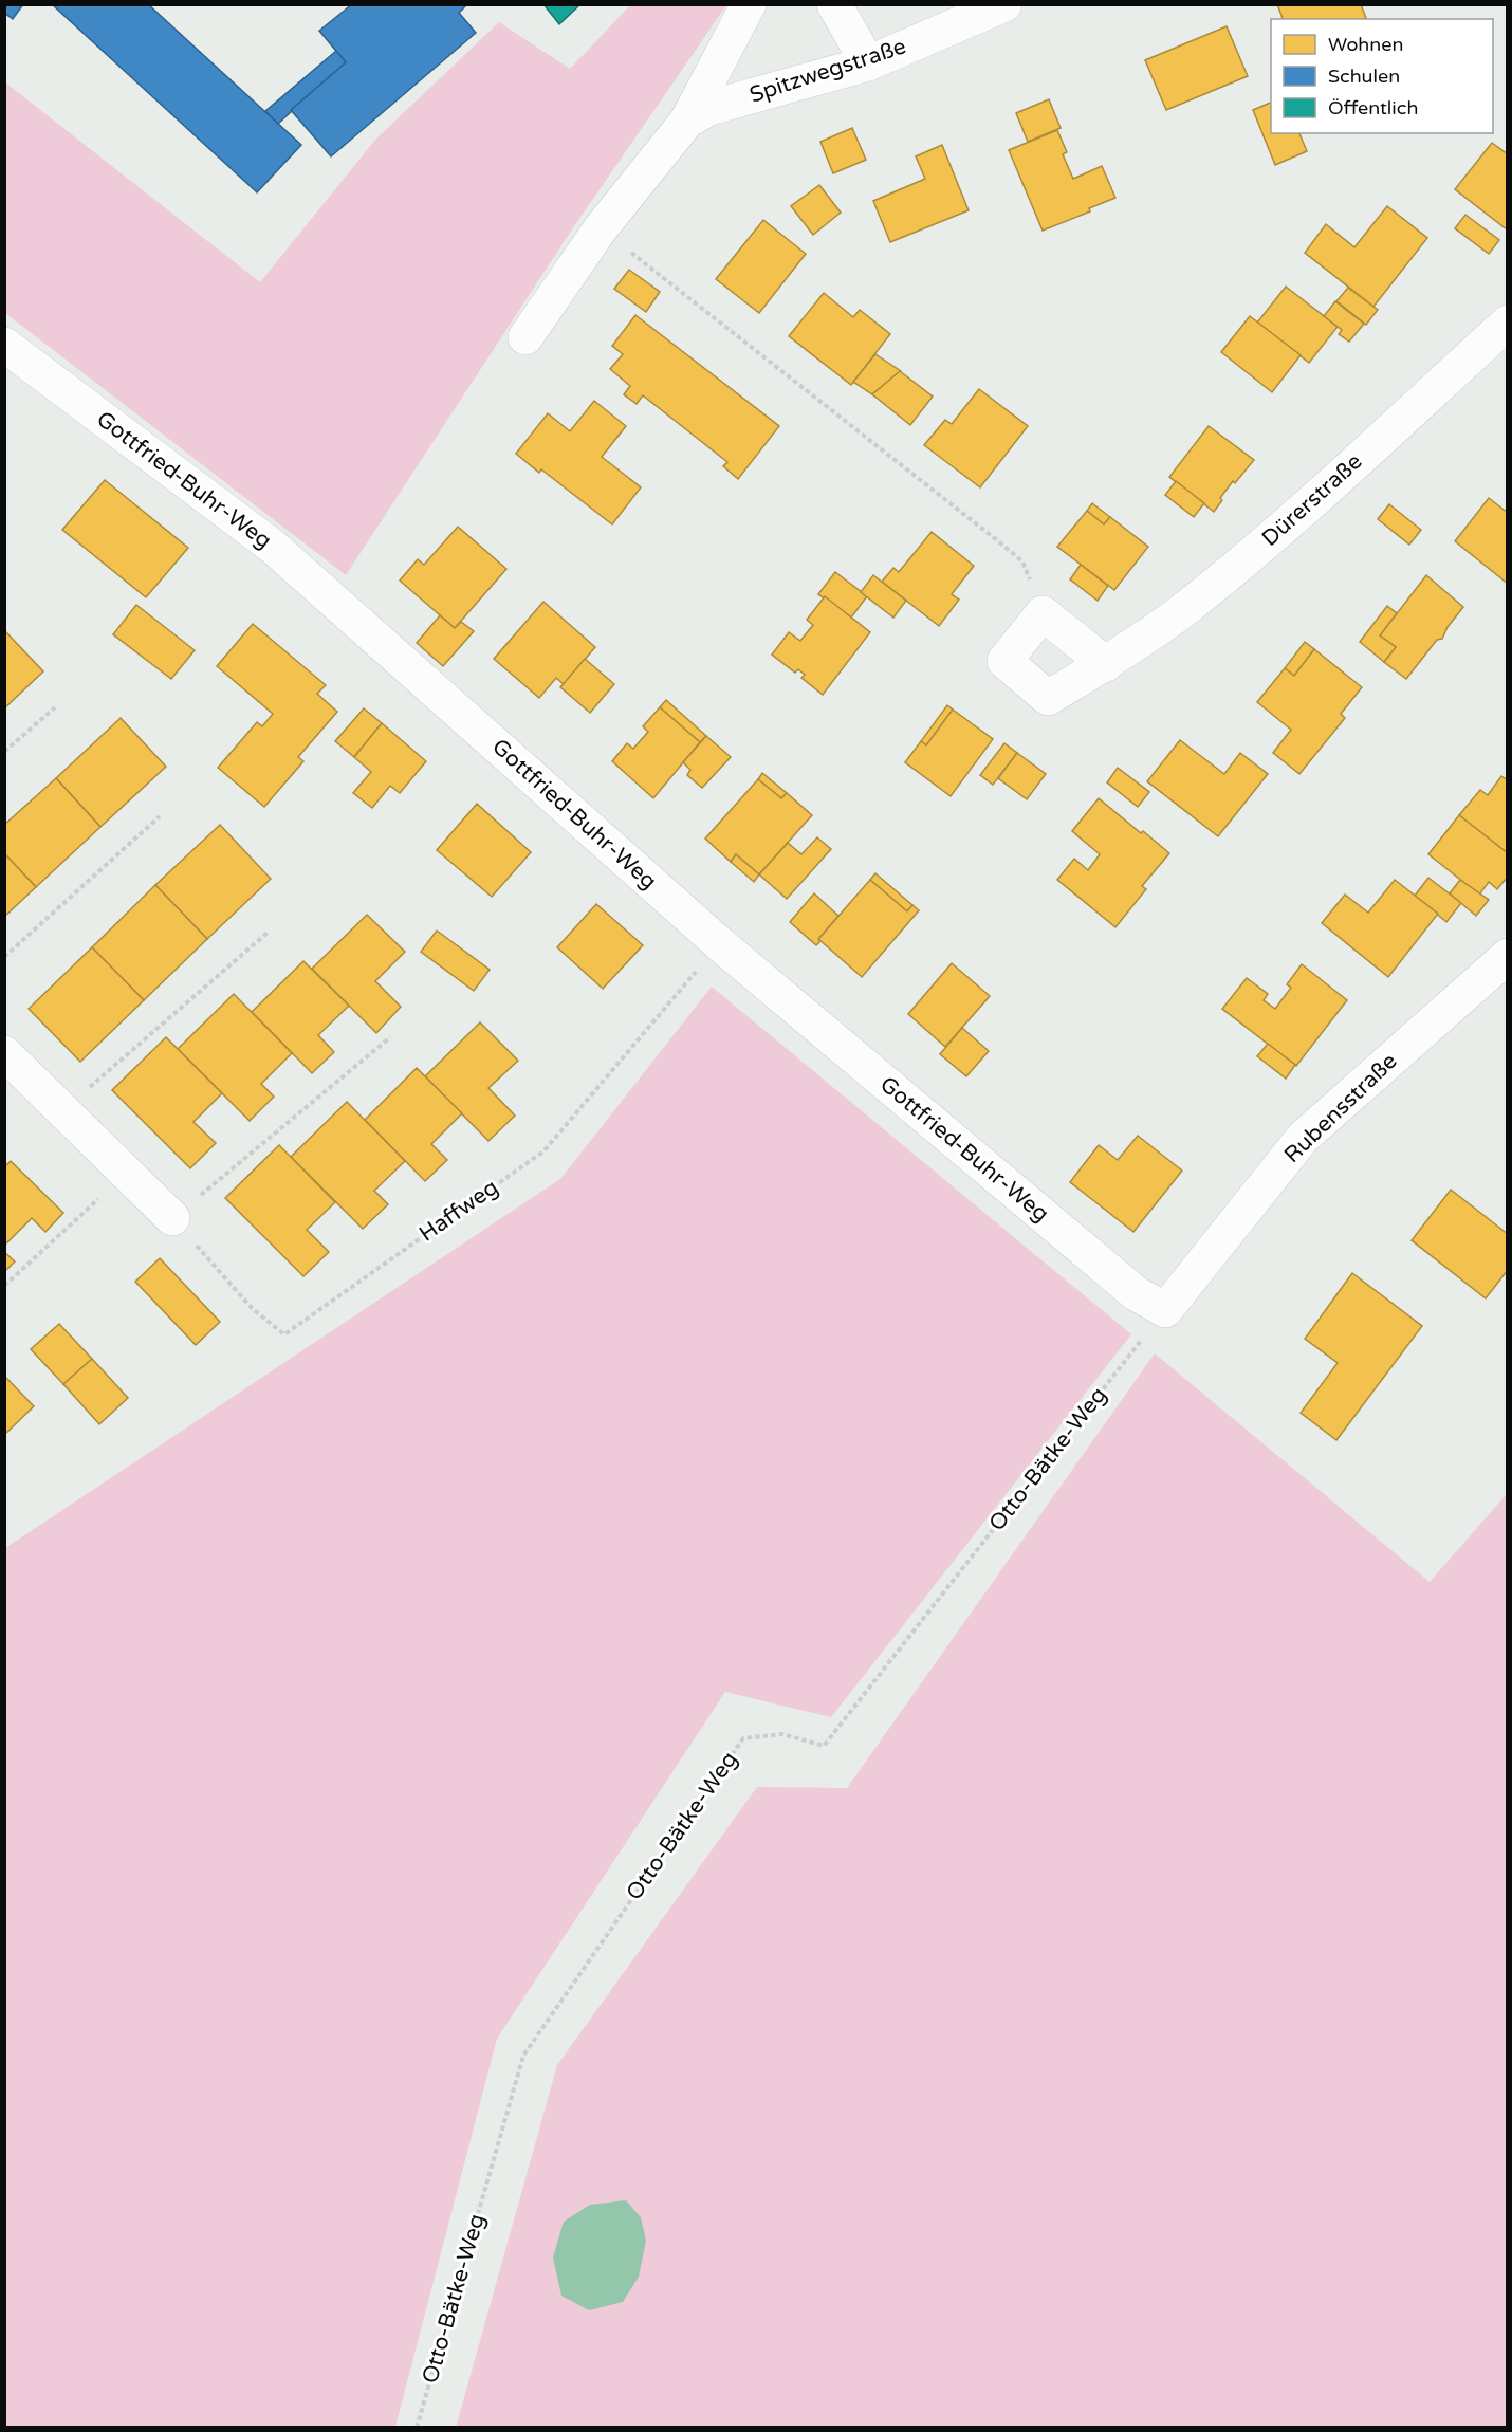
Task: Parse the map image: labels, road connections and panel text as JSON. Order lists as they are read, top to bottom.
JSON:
{
  "streets": {
    "street": [
      "Spitzwegstraße",
      "Gottfried-Buhr-Weg",
      "Dürerstraße",
      "Rubensstraße"
    ],
    "path": ["Haffweg", "Otto-Bätke-Weg"]
  },
  "crossings": [
    ["Gottfried-Buhr-Weg", "Rubensstraße"],
    ["Gottfried-Buhr-Weg", "Haffweg"],
    ["Gottfried-Buhr-Weg", "Otto-Bätke-Weg"],
    ["Rubensstraße", "Otto-Bätke-Weg"]
  ],
  "legend": ["Wohnen", "Schulen", "Öffentlich"]
}
